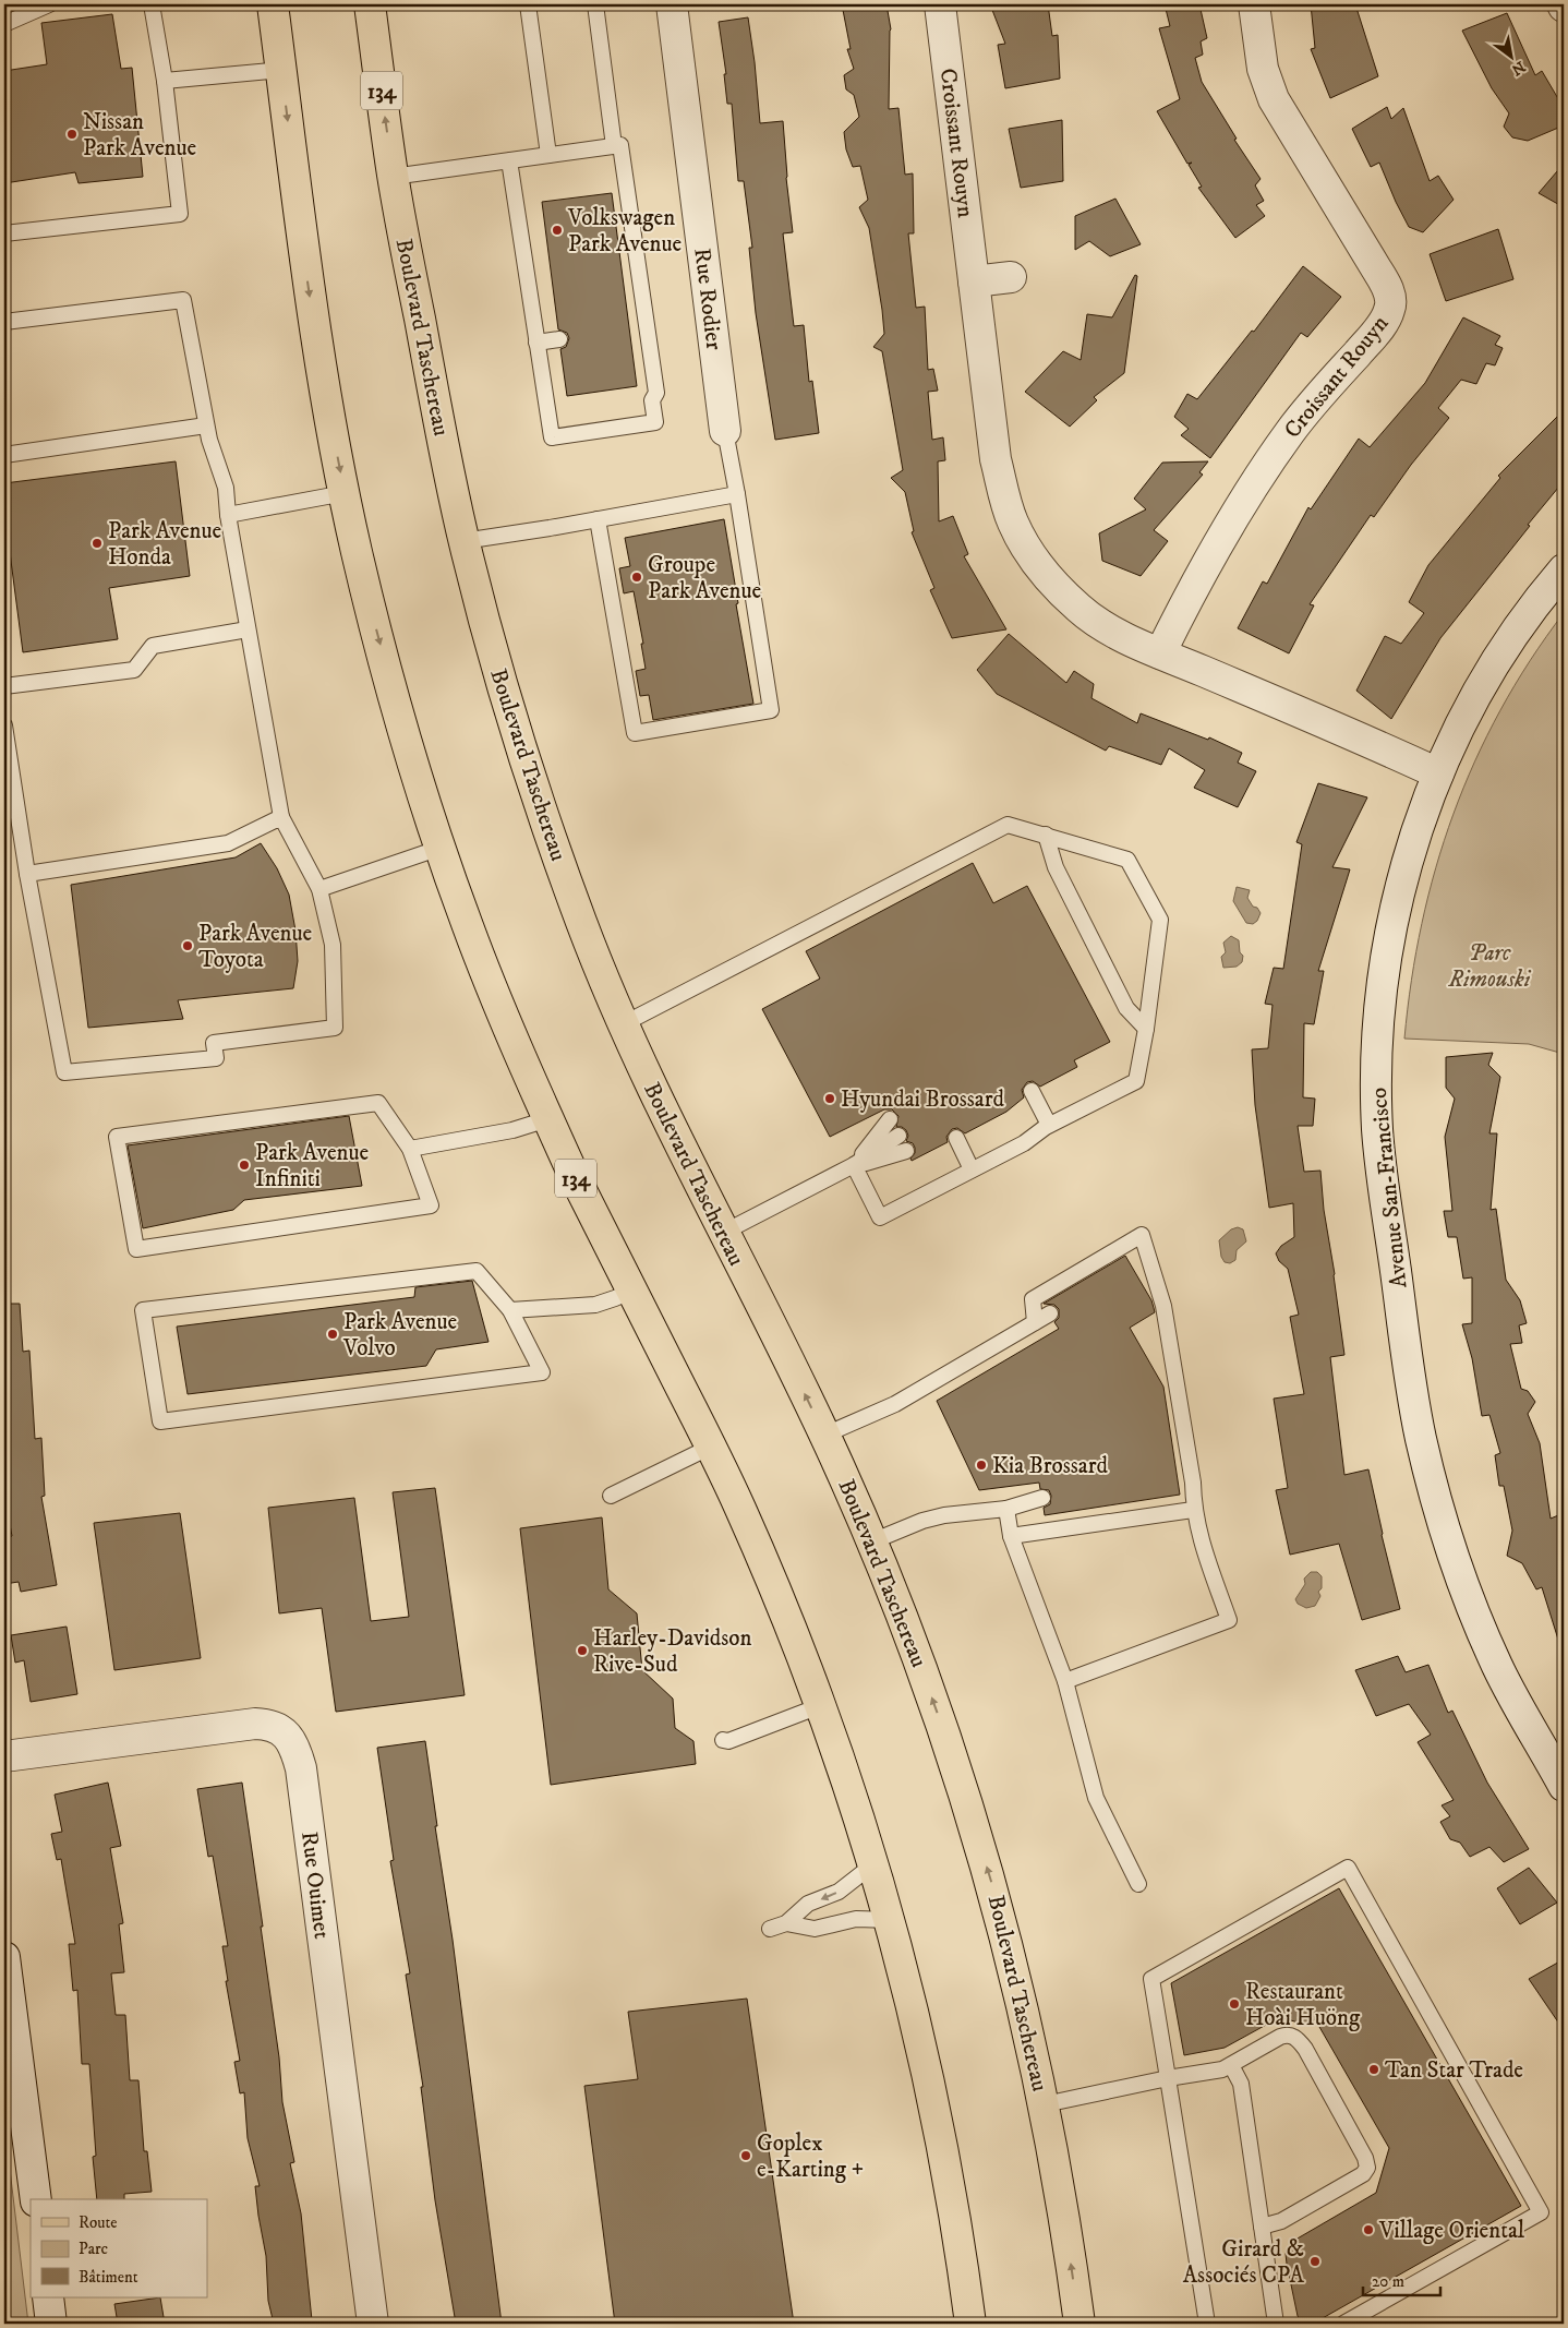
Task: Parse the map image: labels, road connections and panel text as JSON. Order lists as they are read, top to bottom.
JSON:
{
  "streets": {
    "main road": ["134", "Boulevard Taschereau"],
    "street": [
      "Croissant Rouyn",
      "Rue Rodier",
      "Avenue San-Francisco",
      "Rue Ouimet"
    ]
  },
  "crossings": [
    ["Croissant Rouyn", "Avenue San-Francisco"]
  ],
  "parks": ["Parc Rimouski"],
  "places": [
    "Nissan Park Avenue",
    "Volkswagen Park Avenue",
    "Park Avenue Honda",
    "Groupe Park Avenue",
    "Park Avenue Toyota",
    "Hyundai Brossard",
    "Park Avenue Infiniti",
    "Park Avenue Volvo",
    "Kia Brossard",
    "Harley-Davidson Rive-Sud",
    "Restaurant Hoài Huöng",
    "Tan Star Trade",
    "Goplex e-Karting +",
    "Village Oriental",
    "Girard & Associés CPA"
  ],
  "legend": ["Route", "Parc", "Bâtiment"],
  "scale_bar": "20 m",
  "north": "bottom right"
}
